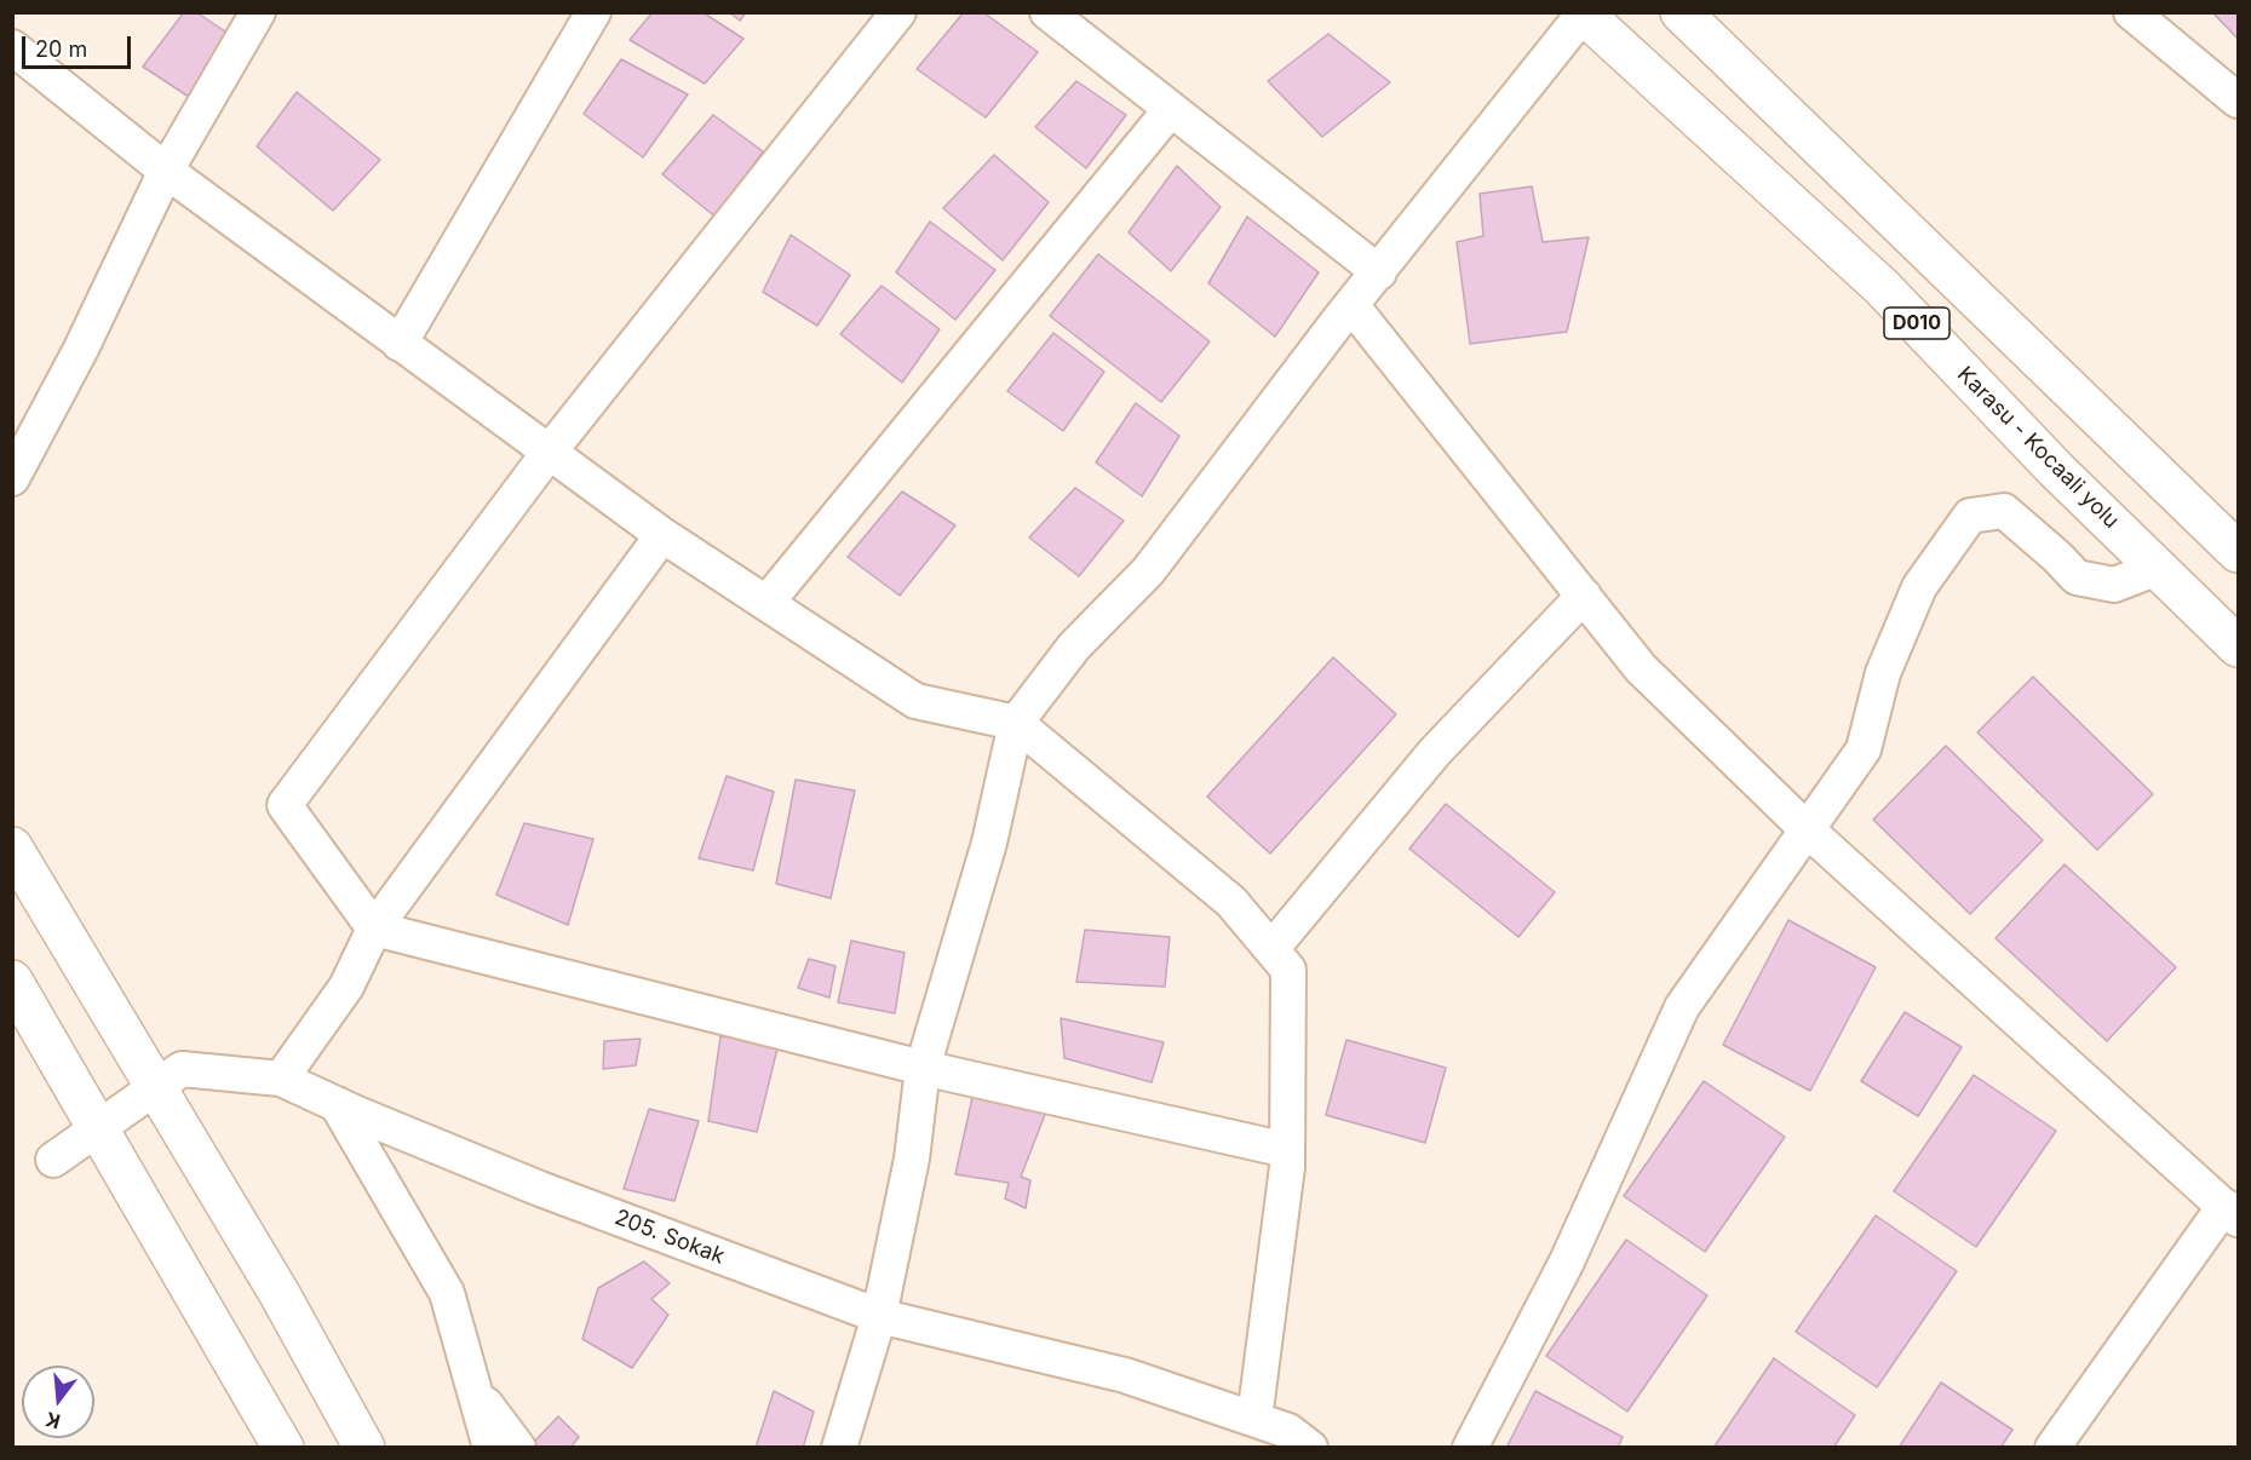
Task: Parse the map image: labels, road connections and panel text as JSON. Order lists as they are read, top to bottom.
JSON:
{
  "streets": {
    "main road": ["D010", "Karasu - Kocaali yolu"],
    "street": ["205. Sokak"]
  },
  "scale_bar": "20 m",
  "north": "bottom"
}
